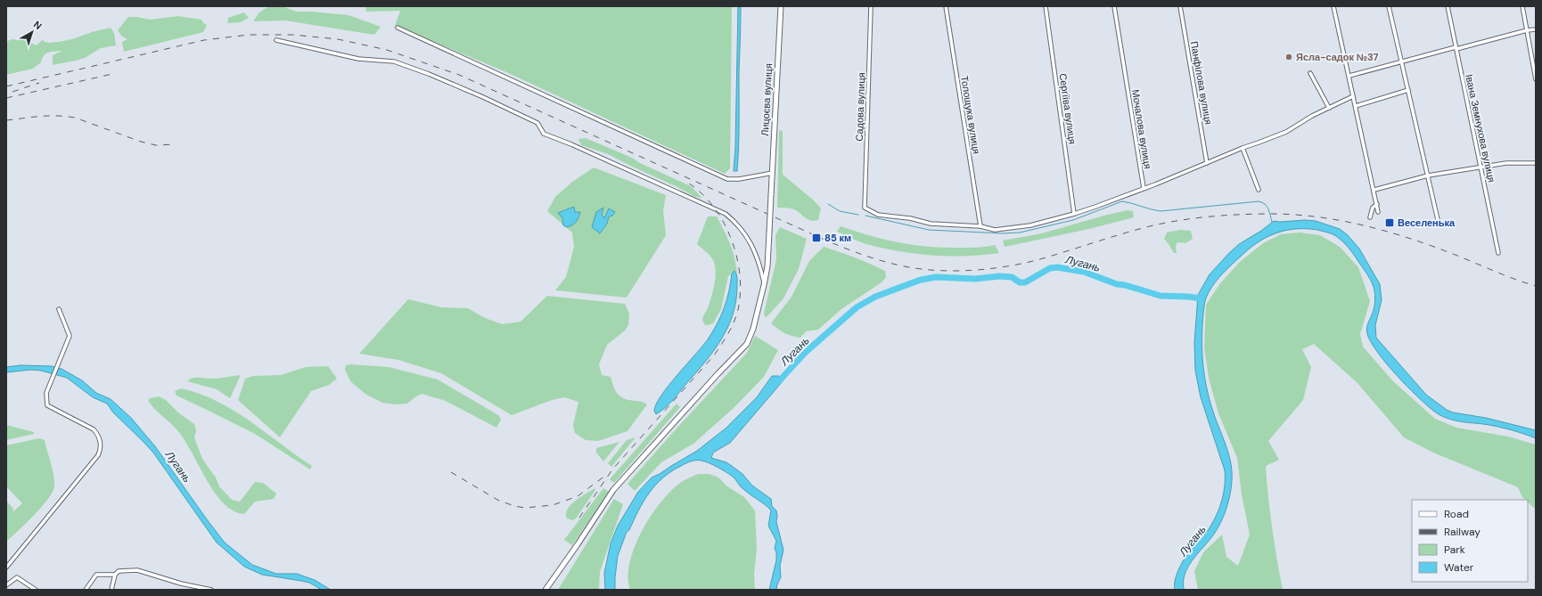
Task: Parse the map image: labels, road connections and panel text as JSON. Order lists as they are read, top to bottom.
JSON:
{
  "streets": {
    "street": [
      "Панфілова вулиця",
      "Лицоєва вулиця",
      "Садова вулиця",
      "Сергіїва вулиця",
      "Толощука вулиця",
      "Івана Земнухова вулиця",
      "Мочалова вулиця"
    ]
  },
  "crossings": [
    ["Садова вулиця", "Толощука вулиця"]
  ],
  "water": ["Лугань"],
  "places": {
    "other": ["Ясла-садок №37"],
    "transit": ["Веселенька", "85 км"]
  },
  "legend": [
    "Road",
    "Railway",
    "Park",
    "Water"
  ],
  "north": "top right"
}
